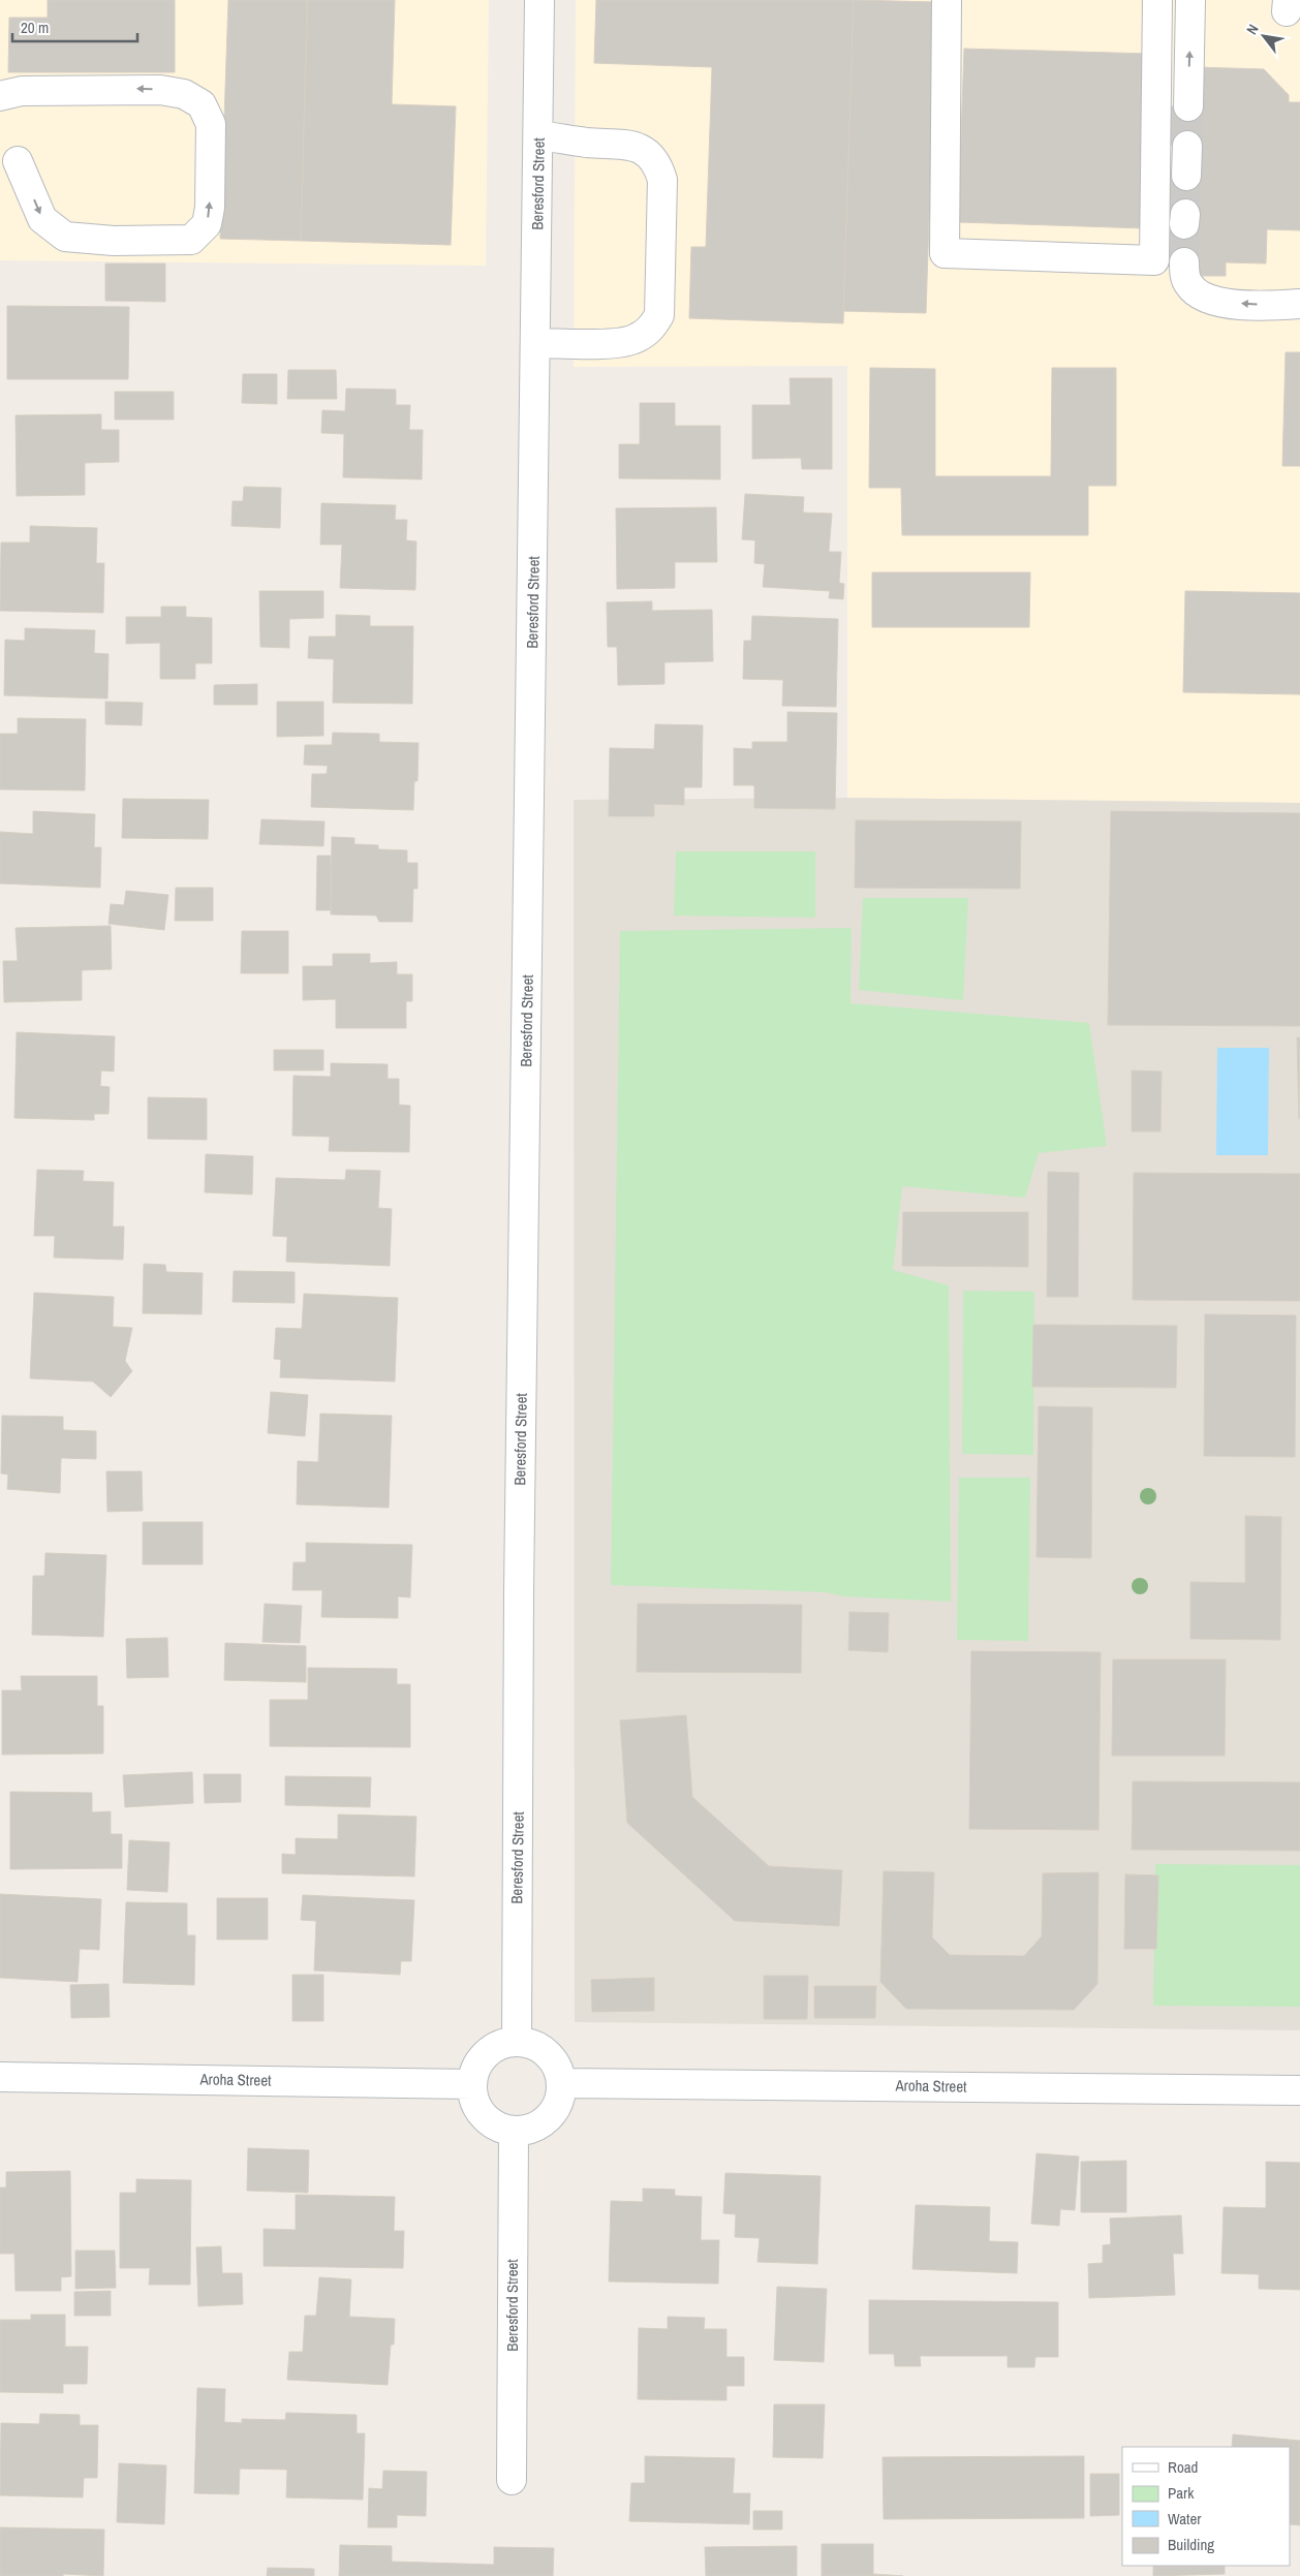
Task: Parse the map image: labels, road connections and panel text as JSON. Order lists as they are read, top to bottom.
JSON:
{
  "streets": {
    "street": ["Beresford Street", "Aroha Street"]
  },
  "crossings": [
    ["Beresford Street", "Aroha Street"]
  ],
  "legend": [
    "Road",
    "Park",
    "Water",
    "Building"
  ],
  "scale_bar": "20 m",
  "north": "top left"
}
